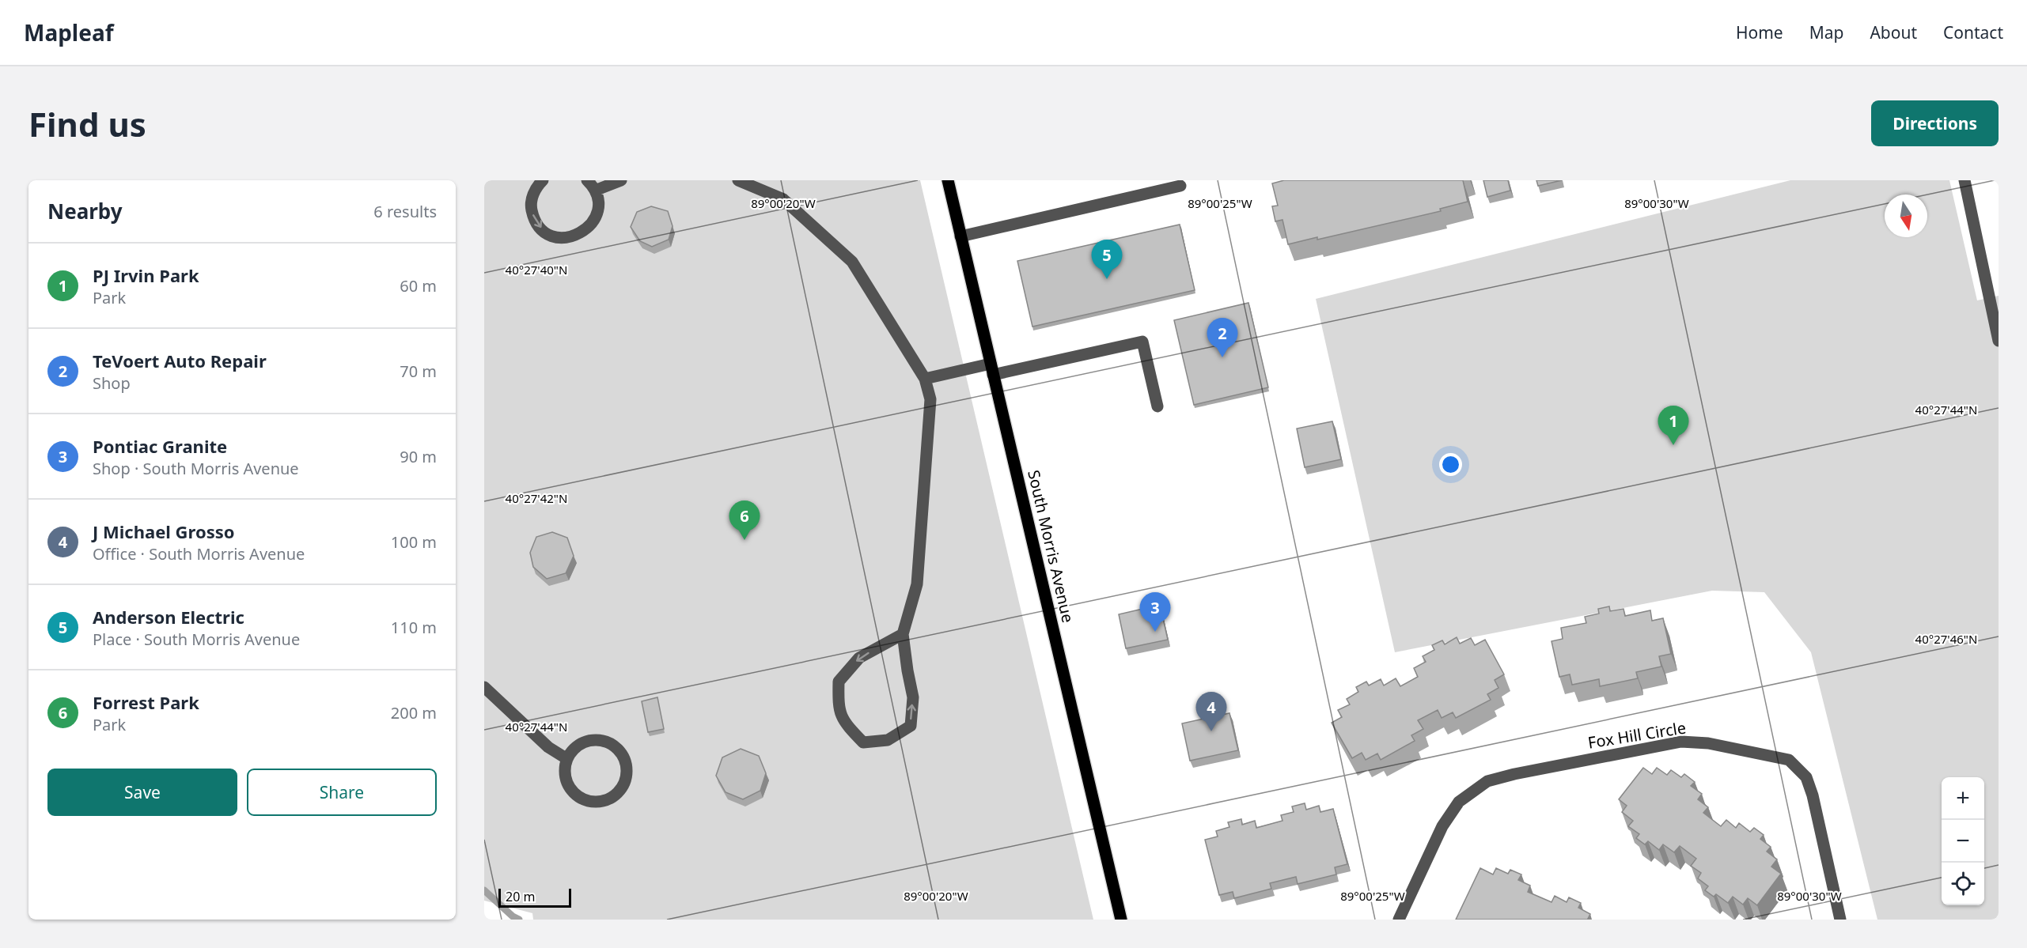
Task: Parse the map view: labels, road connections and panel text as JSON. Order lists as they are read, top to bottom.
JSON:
{
  "streets": {
    "main road": ["South Morris Avenue"],
    "street": ["Fox Hill Circle"]
  },
  "scale_bar": "20 m",
  "north": "bottom",
  "page": {
    "header": "Mapleaf",
    "nav": [
      "Home",
      "Map",
      "About",
      "Contact"
    ],
    "buttons": [
      "Directions",
      ["Save", "Share"]
    ],
    "title": "Find us",
    "heading": ["Nearby", "6 results"],
    "pins": [
      "5",
      "2",
      "1",
      "6",
      "3",
      "4"
    ],
    "list": [
      {
        "mark": "1",
        "name": "PJ Irvin Park",
        "note": "Park",
        "value": "60 m"
      },
      {
        "mark": "2",
        "name": "TeVoert Auto Repair",
        "note": "Shop",
        "value": "70 m"
      },
      {
        "mark": "3",
        "name": "Pontiac Granite",
        "note": "Shop · South Morris Avenue",
        "value": "90 m"
      },
      {
        "mark": "4",
        "name": "J Michael Grosso",
        "note": "Office · South Morris Avenue",
        "value": "100 m"
      },
      {
        "mark": "5",
        "name": "Anderson Electric",
        "note": "Place · South Morris Avenue",
        "value": "110 m"
      },
      {
        "mark": "6",
        "name": "Forrest Park",
        "note": "Park",
        "value": "200 m"
      }
    ],
    "map_buttons": ["+", "−"],
    "scale": "20 m"
  },
  "coordinates": [
    "89°00'20\"W",
    "89°00'25\"W",
    "89°00'30\"W",
    "40°27'40\"N",
    "40°27'44\"N",
    "40°27'42\"N",
    "40°27'46\"N"
  ]
}
